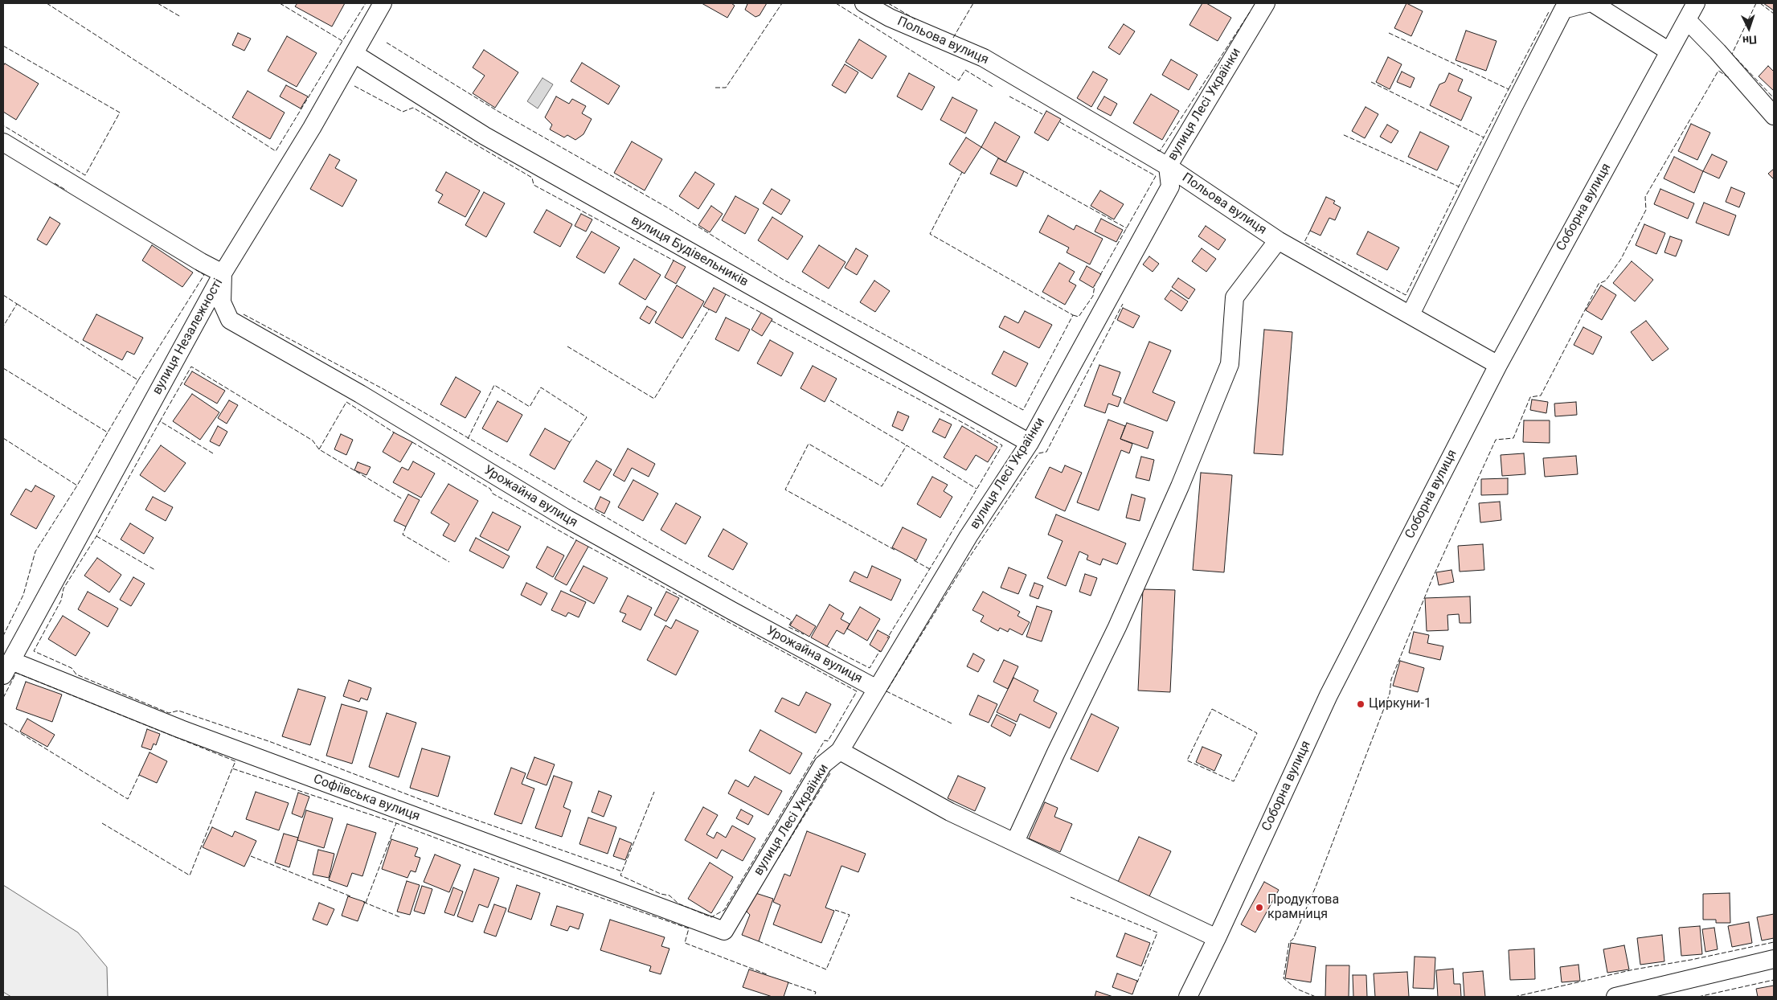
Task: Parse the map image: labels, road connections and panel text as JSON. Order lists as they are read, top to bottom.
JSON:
{
  "streets": {
    "street": [
      "Польова вулиця",
      "вулиця Лесі Українки",
      "Соборна вулиця",
      "вулиця Будівельників",
      "вулиця Незалежності",
      "Урожайна вулиця",
      "Софіївська вулиця"
    ]
  },
  "crossings": [
    ["Польова вулиця", "вулиця Лесі Українки"],
    ["Польова вулиця", "Соборна вулиця"],
    ["вулиця Лесі Українки", "вулиця Будівельників"],
    ["вулиця Лесі Українки", "Урожайна вулиця"],
    ["вулиця Лесі Українки", "Софіївська вулиця"],
    ["вулиця Будівельників", "вулиця Незалежності"],
    ["вулиця Незалежності", "Урожайна вулиця"],
    ["вулиця Незалежності", "Софіївська вулиця"]
  ],
  "places": ["Циркуни-1", "Продуктова крамниця"],
  "north": "bottom"
}
